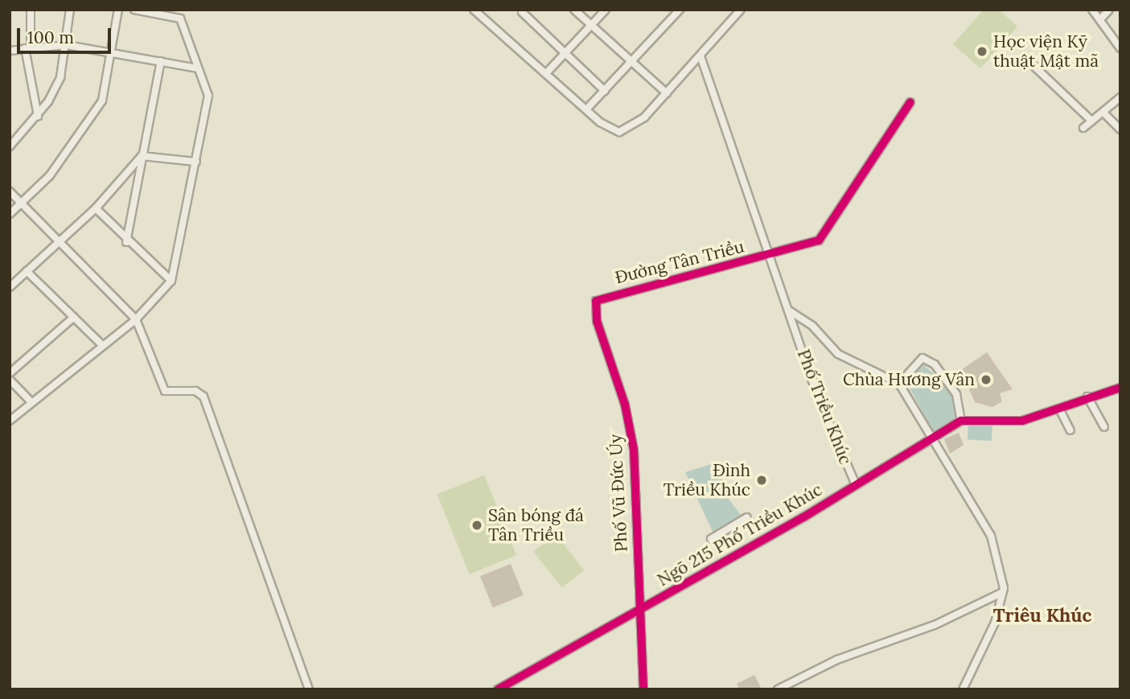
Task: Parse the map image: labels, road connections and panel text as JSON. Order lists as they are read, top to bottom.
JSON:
{
  "streets": {
    "street": [
      "Đường Tân Triều",
      "Phố Triều Khúc",
      "Phố Vũ Đức Úy",
      "Ngõ 215 Phố Triều Khúc"
    ]
  },
  "crossings": [
    ["Đường Tân Triều", "Phố Triều Khúc"],
    ["Đường Tân Triều", "Phố Vũ Đức Úy"],
    ["Phố Triều Khúc", "Ngõ 215 Phố Triều Khúc"],
    ["Phố Vũ Đức Úy", "Ngõ 215 Phố Triều Khúc"]
  ],
  "districts": ["Triêu Khúc"],
  "places": [
    "Học viện Kỹ thuật Mật mã",
    "Chùa Hương Vân",
    "Đình Triều Khúc",
    "Sân bóng đá Tân Triều"
  ],
  "scale_bar": "100 m"
}
